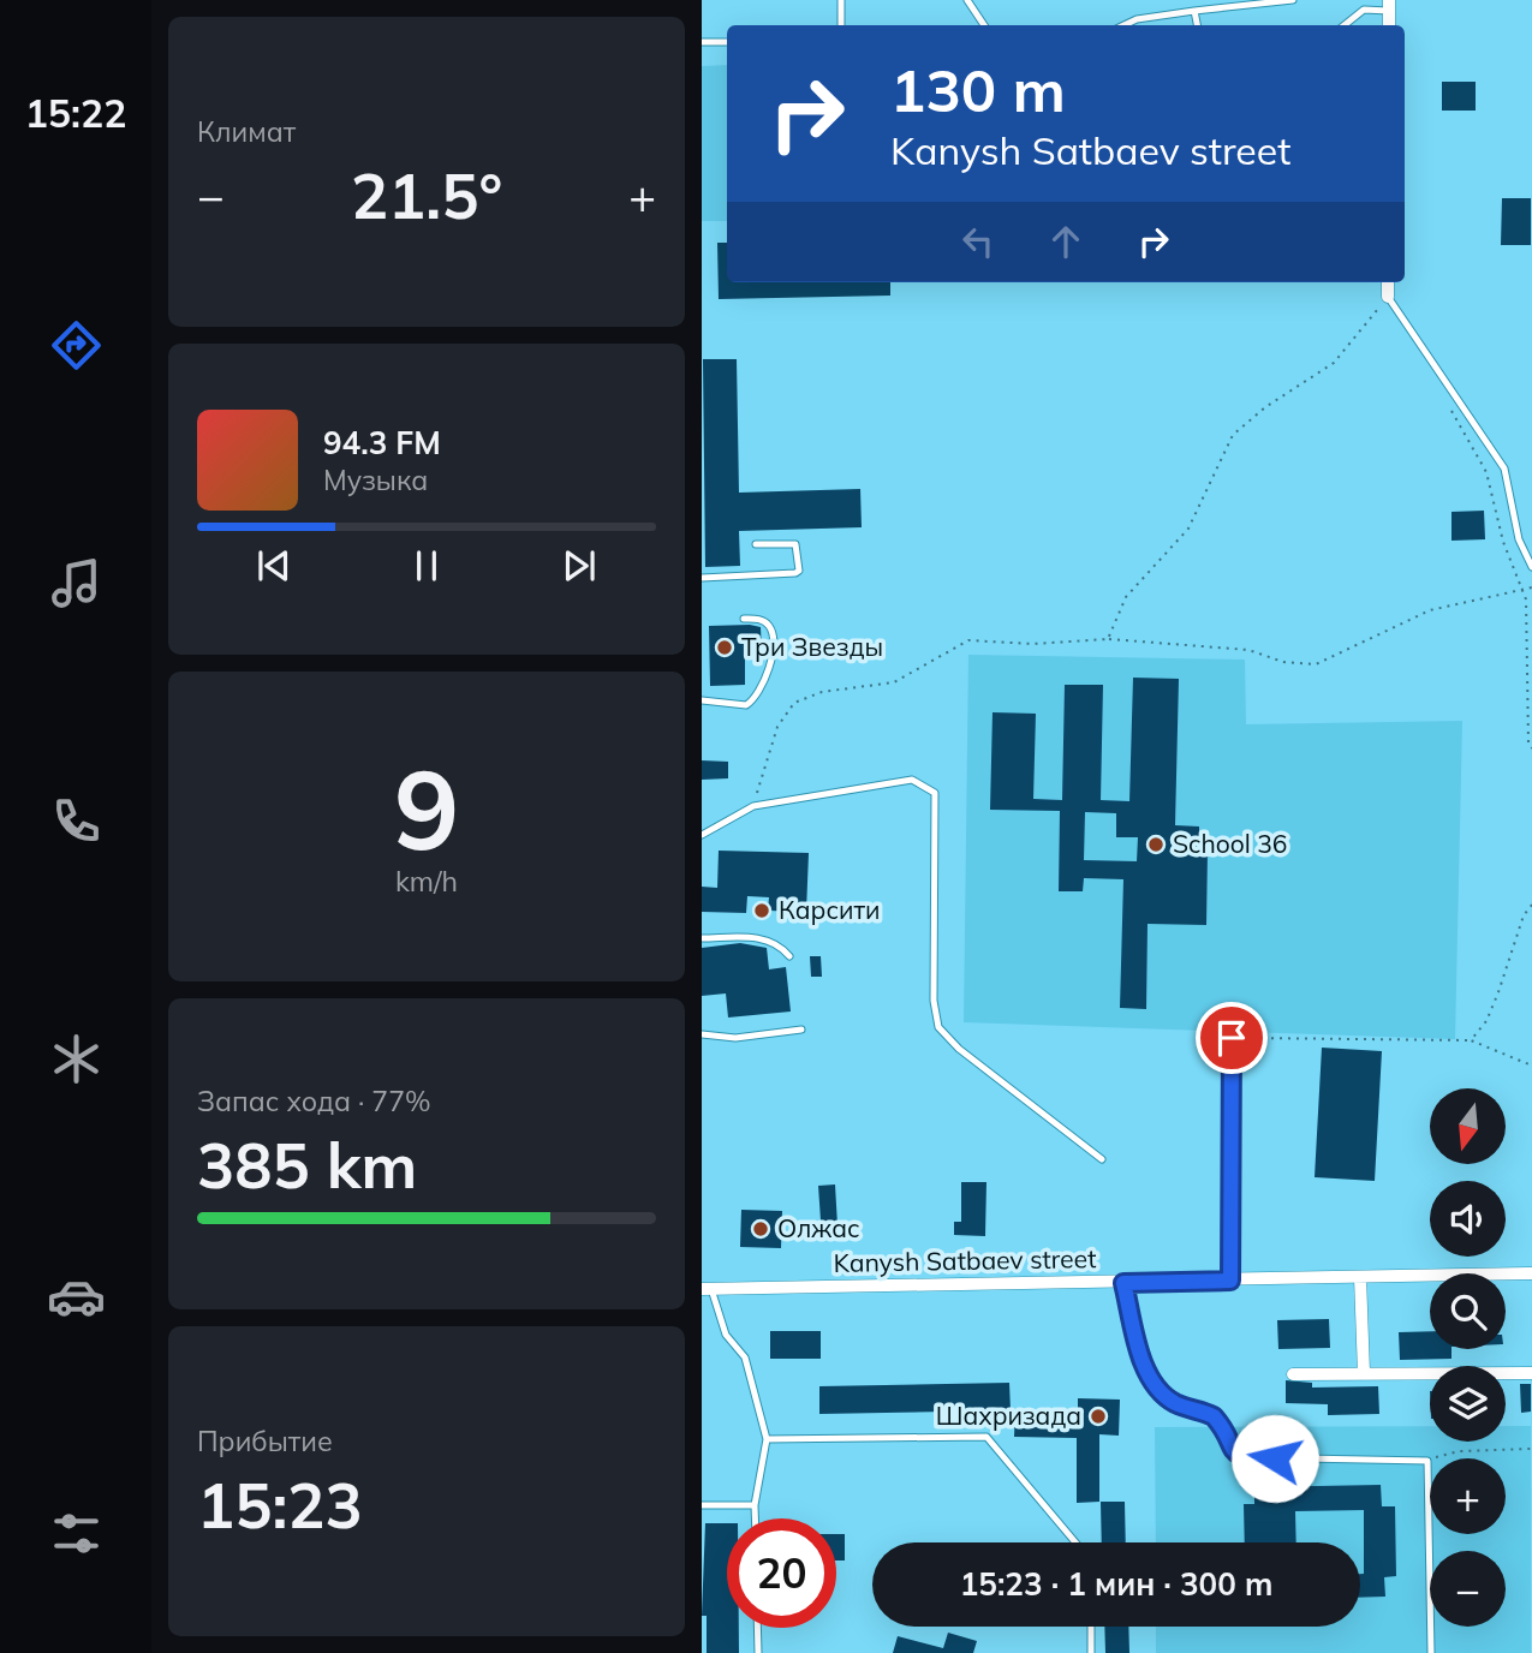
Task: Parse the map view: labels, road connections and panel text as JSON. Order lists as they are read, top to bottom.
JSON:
{
  "streets": {
    "street": ["Kanysh Satbaev street"]
  },
  "places": [
    "Три Звезды",
    "School 36",
    "Карсити",
    "Олжас",
    "Шахризада"
  ],
  "north": "bottom",
  "page": {
    "tabs": "15:22",
    "tile": [
      "Климат",
      ["9", "km/h"],
      ["Запас хода · 77%", "385 km"],
      ["Прибытие", "15:23"]
    ],
    "turn": ["130 m", "Kanysh Satbaev street"],
    "heat": ["−", "21.5°", "+"],
    "song": ["94.3 FM", "Музыка"],
    "map_buttons": ["+", "−"],
    "limit": "20",
    "trip": "15:23 · 1 мин · 300 m"
  }
}
